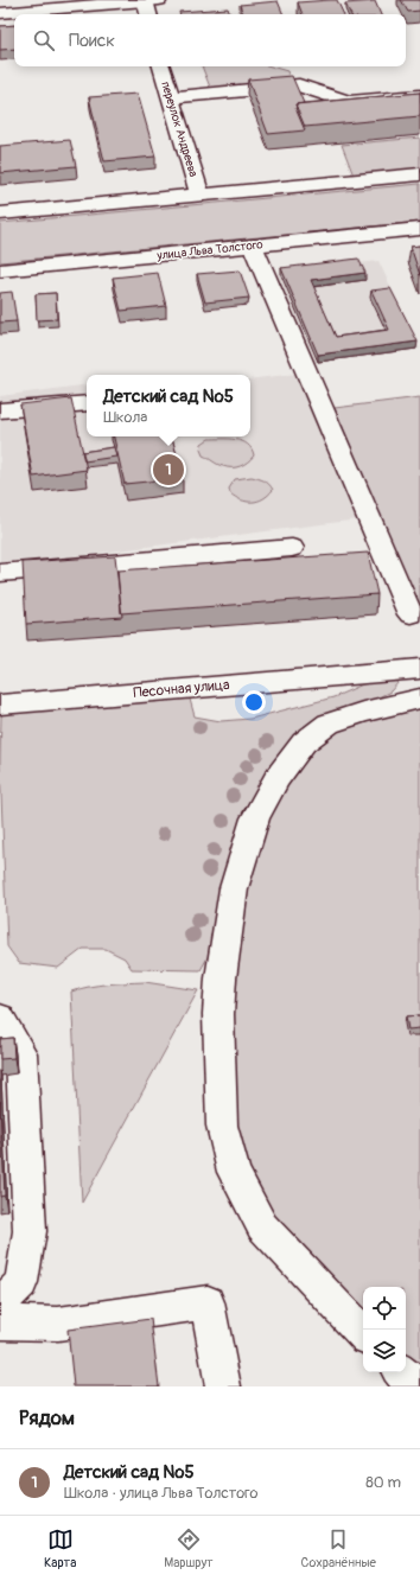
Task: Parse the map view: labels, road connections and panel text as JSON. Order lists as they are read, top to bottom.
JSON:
{
  "streets": {
    "street": ["переулок Андреева", "улица Льва Толстого", "Песочная улица"]
  },
  "page": {
    "search": "Поиск",
    "popup": ["Детский сад №5", "Школа"],
    "pins": "1",
    "heading": "Рядом",
    "list": [
      {
        "mark": "1",
        "name": "Детский сад №5",
        "note": "Школа · улица Льва Толстого",
        "value": "80 m"
      }
    ],
    "nav": ["Карта", "Маршрут", "Сохранённые"]
  }
}
